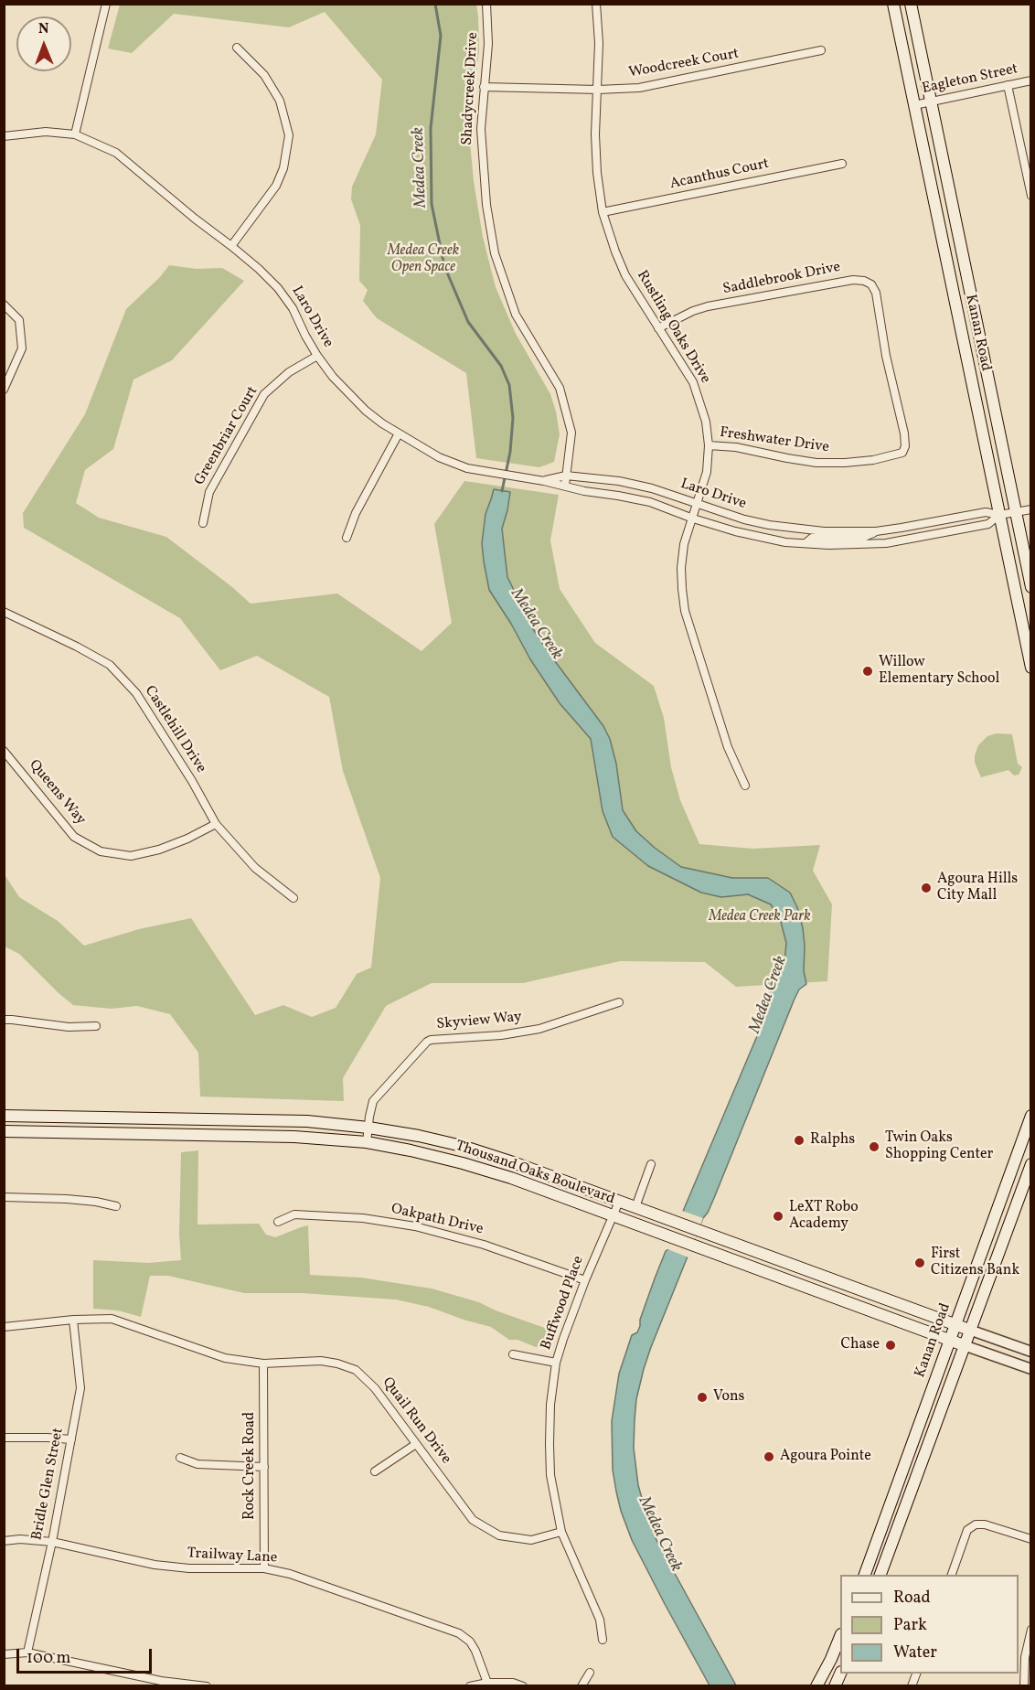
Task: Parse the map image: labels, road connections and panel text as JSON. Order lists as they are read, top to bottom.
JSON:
{
  "streets": {
    "main road": ["Kanan Road", "Thousand Oaks Boulevard"],
    "street": [
      "Woodcreek Court",
      "Eagleton Street",
      "Shadycreek Drive",
      "Acanthus Court",
      "Saddlebrook Drive",
      "Laro Drive",
      "Rustling Oaks Drive",
      "Greenbriar Court",
      "Freshwater Drive",
      "Castlehill Drive",
      "Queens Way",
      "Skyview Way",
      "Oakpath Drive",
      "Buffwood Place",
      "Quail Run Drive",
      "Rock Creek Road",
      "Bridle Glen Street",
      "Trailway Lane"
    ]
  },
  "crossings": [
    ["Woodcreek Court", "Shadycreek Drive"],
    ["Woodcreek Court", "Rustling Oaks Drive"],
    ["Eagleton Street", "Kanan Road"],
    ["Shadycreek Drive", "Laro Drive"],
    ["Acanthus Court", "Rustling Oaks Drive"],
    ["Saddlebrook Drive", "Rustling Oaks Drive"],
    ["Saddlebrook Drive", "Freshwater Drive"],
    ["Laro Drive", "Rustling Oaks Drive"],
    ["Laro Drive", "Kanan Road"],
    ["Laro Drive", "Greenbriar Court"],
    ["Rustling Oaks Drive", "Freshwater Drive"],
    ["Kanan Road", "Thousand Oaks Boulevard"],
    ["Castlehill Drive", "Queens Way"],
    ["Skyview Way", "Thousand Oaks Boulevard"],
    ["Thousand Oaks Boulevard", "Buffwood Place"],
    ["Oakpath Drive", "Buffwood Place"],
    ["Buffwood Place", "Quail Run Drive"],
    ["Quail Run Drive", "Rock Creek Road"],
    ["Quail Run Drive", "Bridle Glen Street"],
    ["Rock Creek Road", "Trailway Lane"],
    ["Bridle Glen Street", "Trailway Lane"]
  ],
  "water": ["Medea Creek"],
  "parks": ["Medea Creek Open Space", "Medea Creek Park"],
  "places": [
    "Willow Elementary School",
    "Agoura Hills City Mall",
    "Ralphs",
    "Twin Oaks Shopping Center",
    "LeXT Robo Academy",
    "First Citizens Bank",
    "Chase",
    "Vons",
    "Agoura Pointe"
  ],
  "legend": ["Road", "Park", "Water"],
  "scale_bar": "100 m",
  "north": "top"
}
